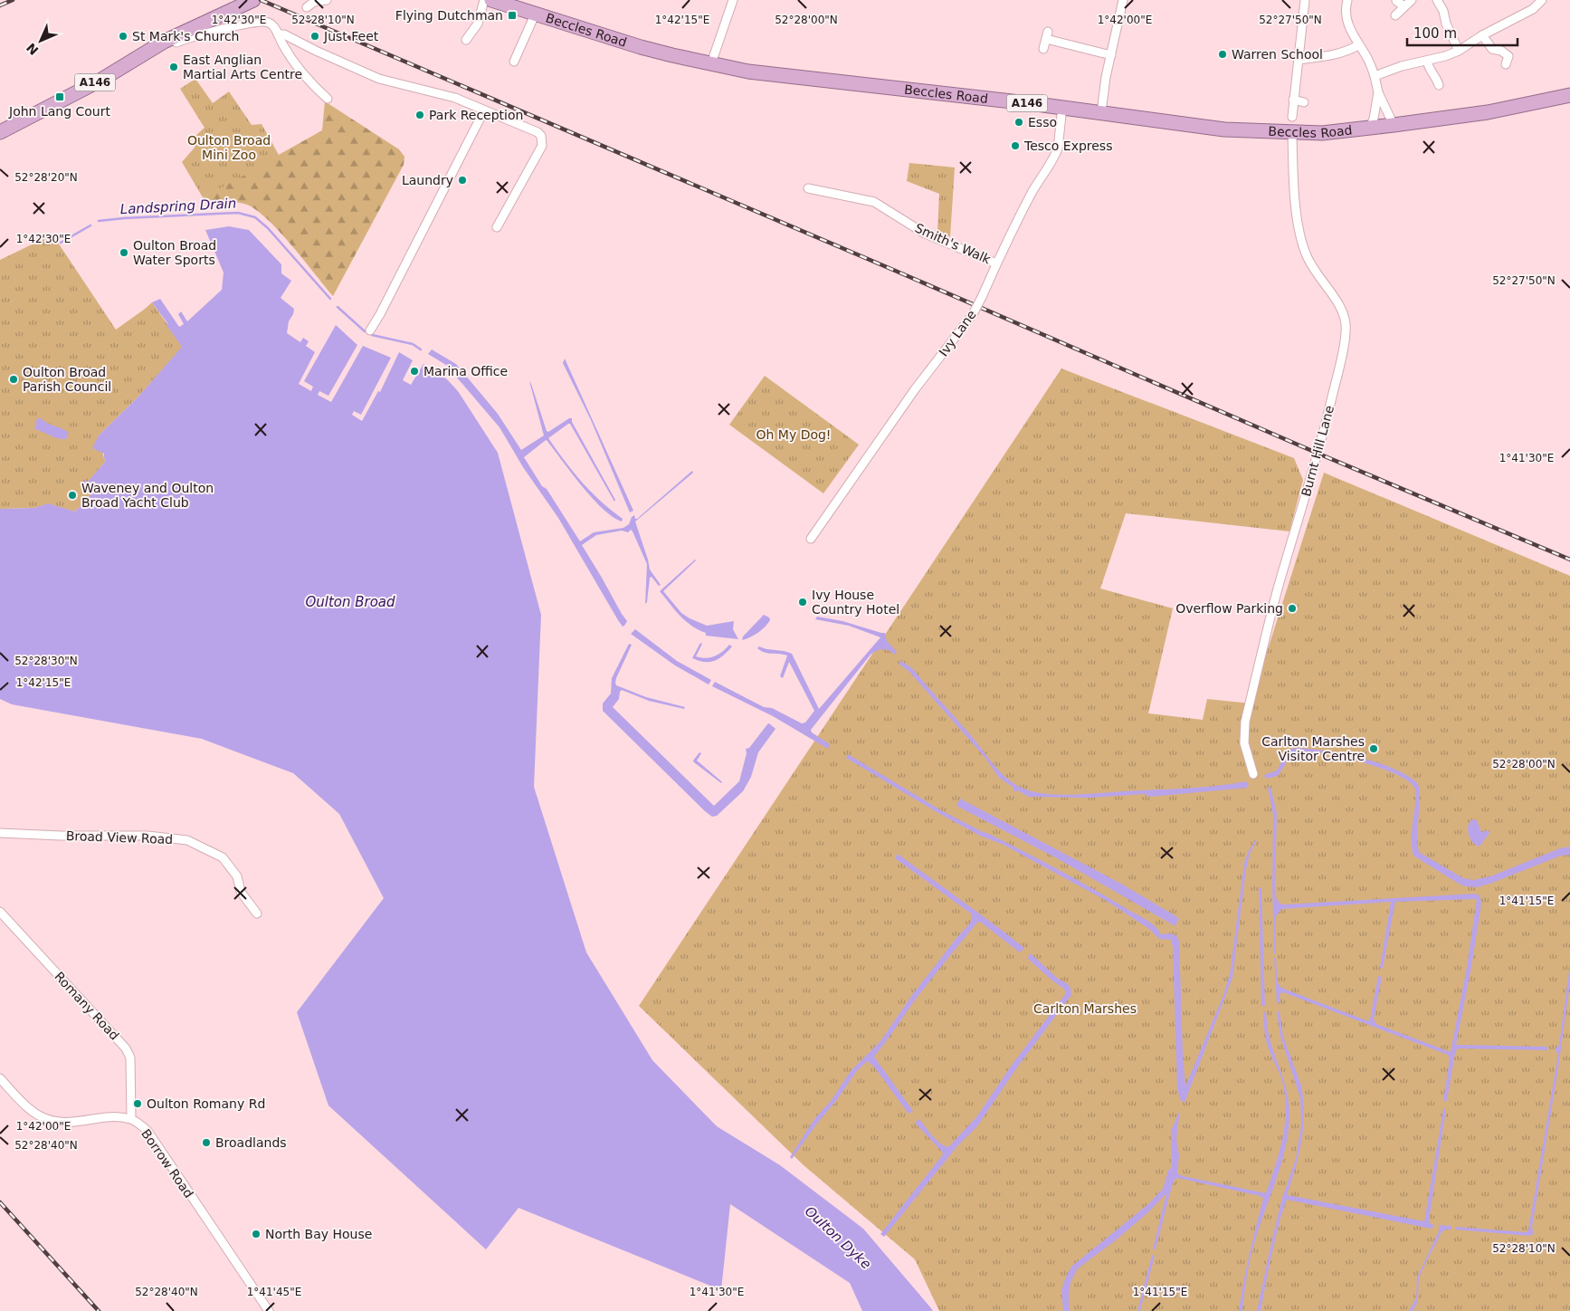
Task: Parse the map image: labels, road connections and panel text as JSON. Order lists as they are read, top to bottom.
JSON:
{
  "streets": {
    "highway": ["Beccles Road", "A146"],
    "street": [
      "Smith's Walk",
      "Ivy Lane",
      "Burnt Hill Lane",
      "Broad View Road",
      "Romany Road",
      "Borrow Road"
    ]
  },
  "crossings": [
    ["Beccles Road", "Ivy Lane"],
    ["Beccles Road", "Burnt Hill Lane"],
    ["Smith's Walk", "Ivy Lane"],
    ["Romany Road", "Borrow Road"]
  ],
  "water": ["Landspring Drain", "Oulton Broad", "Oulton Dyke"],
  "parks": ["Oulton Broad Mini Zoo", "Oh My Dog!", "Carlton Marshes"],
  "places": {
    "transit": ["Flying Dutchman", "John Lang Court"],
    "other": [
      "St Mark's Church",
      "Just Feet",
      "Warren School",
      "East Anglian Martial Arts Centre",
      "Park Reception",
      "Esso",
      "Tesco Express",
      "Laundry",
      "Oulton Broad Water Sports",
      "Marina Office",
      "Oulton Broad Parish Council",
      "Waveney and Oulton Broad Yacht Club",
      "Ivy House Country Hotel",
      "Overflow Parking",
      "Carlton Marshes Visitor Centre",
      "Oulton Romany Rd",
      "Broadlands",
      "North Bay House"
    ]
  },
  "scale_bar": "100 m",
  "north": "bottom left",
  "coordinates": [
    "1°42'30\"E",
    "52°28'10\"N",
    "1°42'15\"E",
    "52°28'00\"N",
    "1°42'00\"E",
    "52°27'50\"N",
    "52°28'20\"N",
    "1°41'30\"E",
    "52°28'30\"N",
    "1°41'15\"E",
    "52°28'40\"N",
    "1°41'45\"E"
  ]
}
